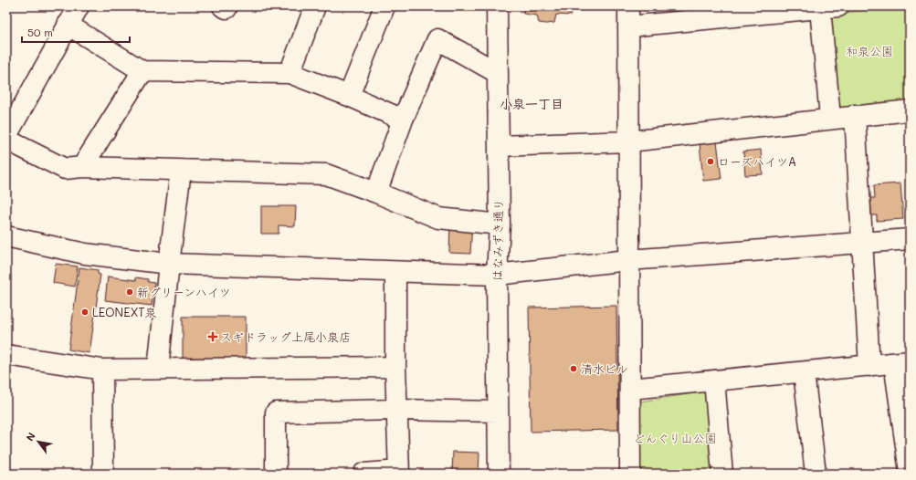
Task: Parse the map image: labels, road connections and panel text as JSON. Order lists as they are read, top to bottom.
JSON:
{
  "streets": {
    "street": ["はなみずき通り"]
  },
  "districts": ["小泉一丁目"],
  "parks": ["和泉公園", "どんぐり山公園"],
  "places": {
    "other": [
      "ローズハイツA",
      "新グリーンハイツ",
      "LEONEXT泉",
      "清水ビル"
    ],
    "health": ["スギドラッグ上尾小泉店"]
  },
  "scale_bar": "50 m",
  "north": "top left"
}
